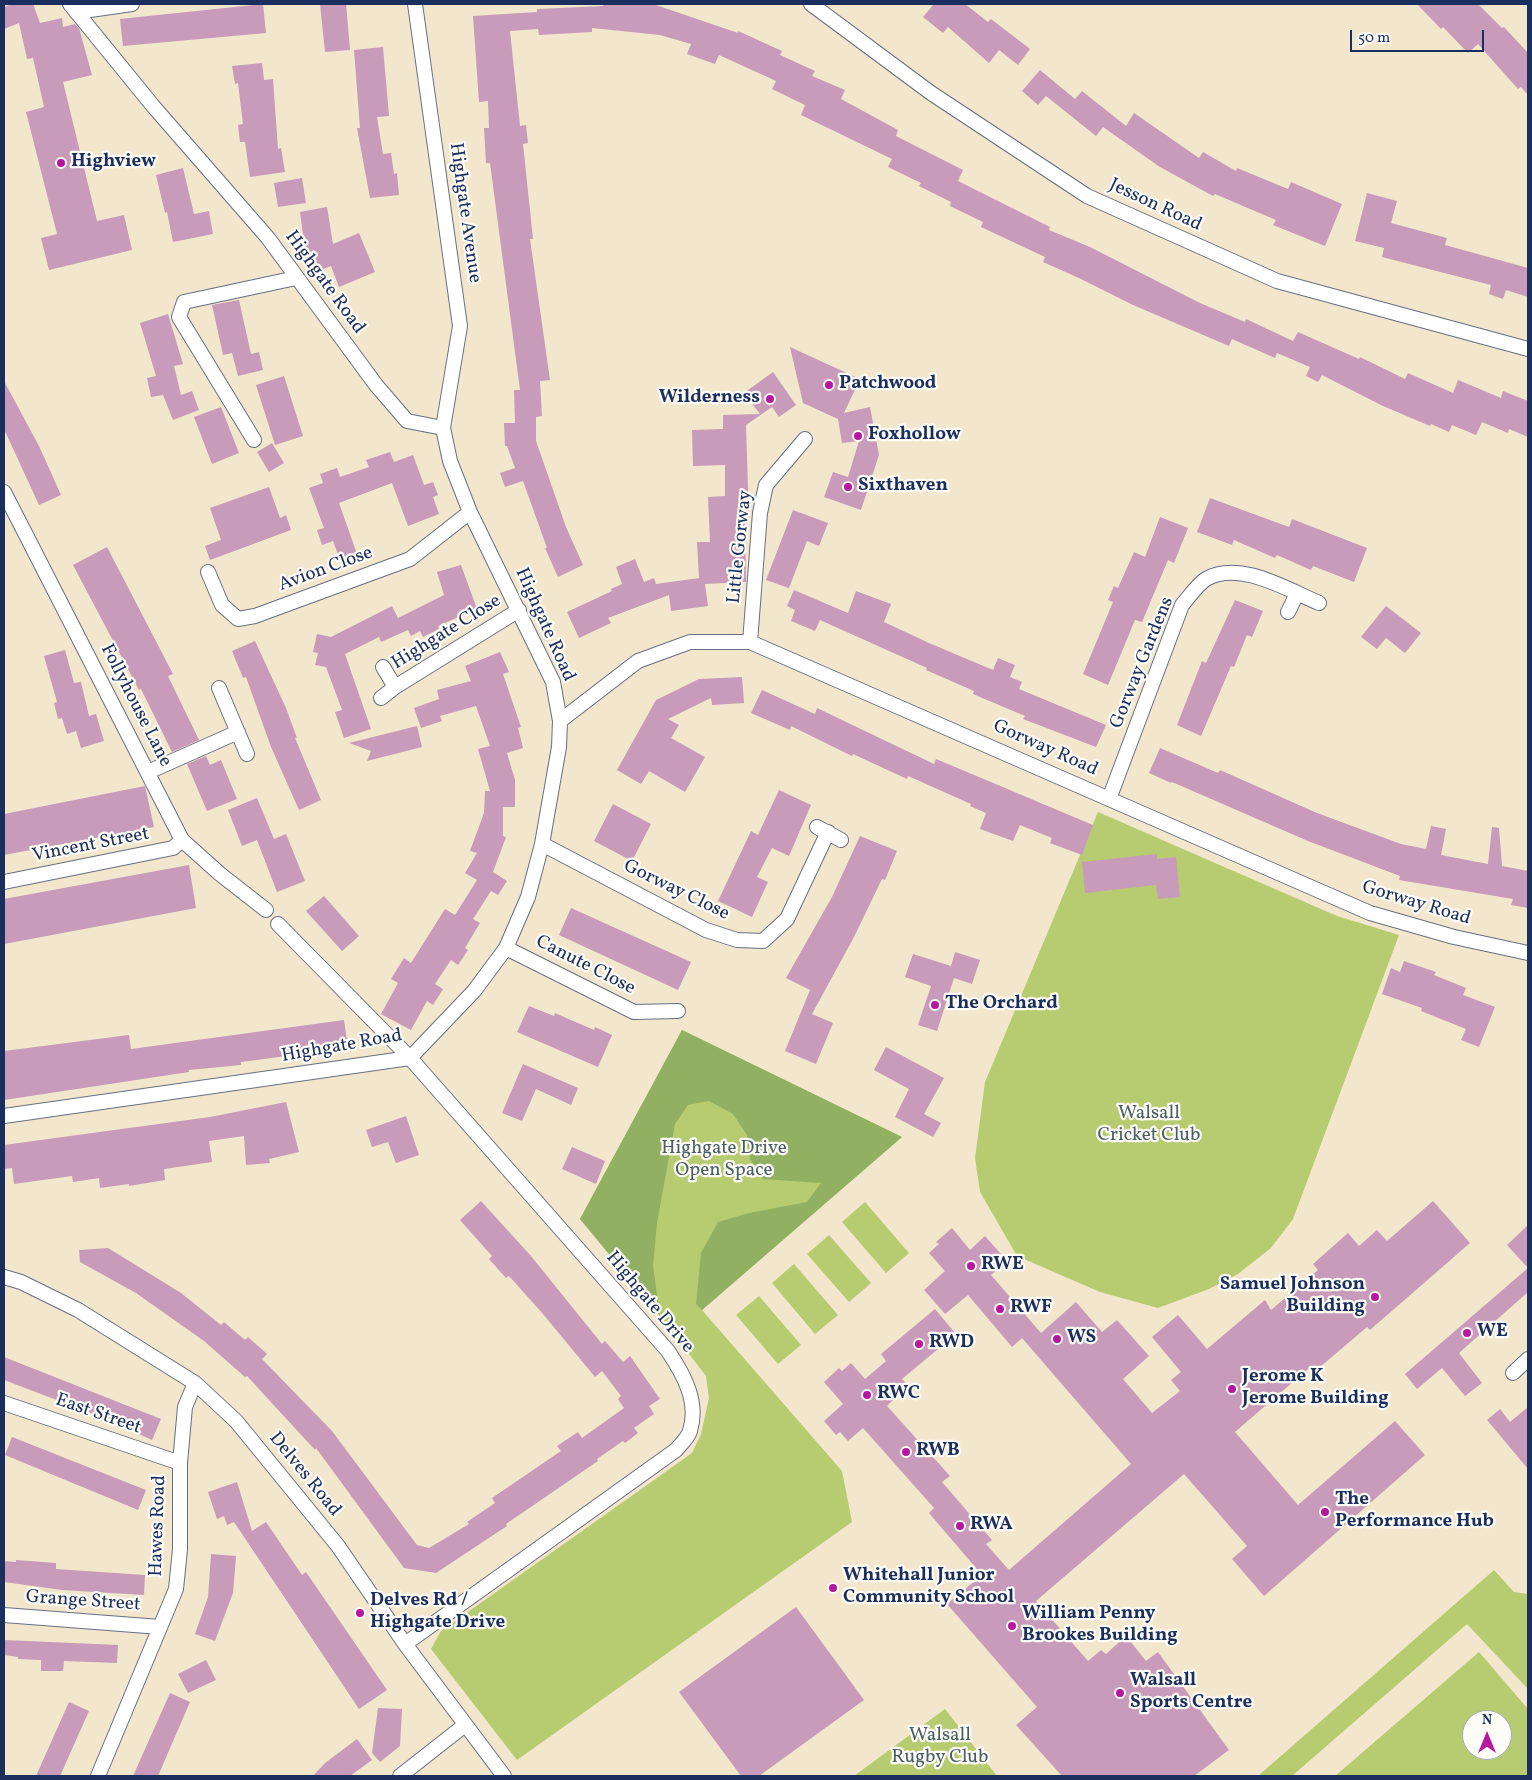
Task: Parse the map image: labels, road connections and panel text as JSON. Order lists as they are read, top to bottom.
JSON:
{
  "streets": {
    "street": [
      "Jesson Road",
      "Highgate Avenue",
      "Highgate Road",
      "Little Gorway",
      "Avion Close",
      "Highgate Close",
      "Gorway Gardens",
      "Follyhouse Lane",
      "Gorway Road",
      "Vincent Street",
      "Gorway Close",
      "Canute Close",
      "Highgate Drive",
      "East Street",
      "Delves Road",
      "Hawes Road",
      "Grange Street"
    ]
  },
  "crossings": [
    ["Highgate Avenue", "Highgate Road"],
    ["Highgate Road", "Avion Close"],
    ["Highgate Road", "Highgate Close"],
    ["Highgate Road", "Gorway Road"],
    ["Highgate Road", "Gorway Close"],
    ["Highgate Road", "Canute Close"],
    ["Highgate Road", "Highgate Drive"],
    ["Little Gorway", "Gorway Road"],
    ["Gorway Gardens", "Gorway Road"],
    ["Follyhouse Lane", "Vincent Street"],
    ["Highgate Drive", "Delves Road"],
    ["East Street", "Hawes Road"],
    ["Delves Road", "Hawes Road"],
    ["Hawes Road", "Grange Street"]
  ],
  "parks": ["Walsall Cricket Club", "Highgate Drive Open Space", "Walsall Rugby Club"],
  "places": [
    "Highview",
    "Patchwood",
    "Wilderness",
    "Foxhollow",
    "Sixthaven",
    "The Orchard",
    "RWE",
    "Samuel Johnson Building",
    "RWF",
    "WE",
    "WS",
    "RWD",
    "Jerome K Jerome Building",
    "RWC",
    "RWB",
    "The Performance Hub",
    "RWA",
    "Whitehall Junior Community School",
    "Delves Rd / Highgate Drive",
    "William Penny Brookes Building",
    "Walsall Sports Centre"
  ],
  "scale_bar": "50 m",
  "north": "top"
}
